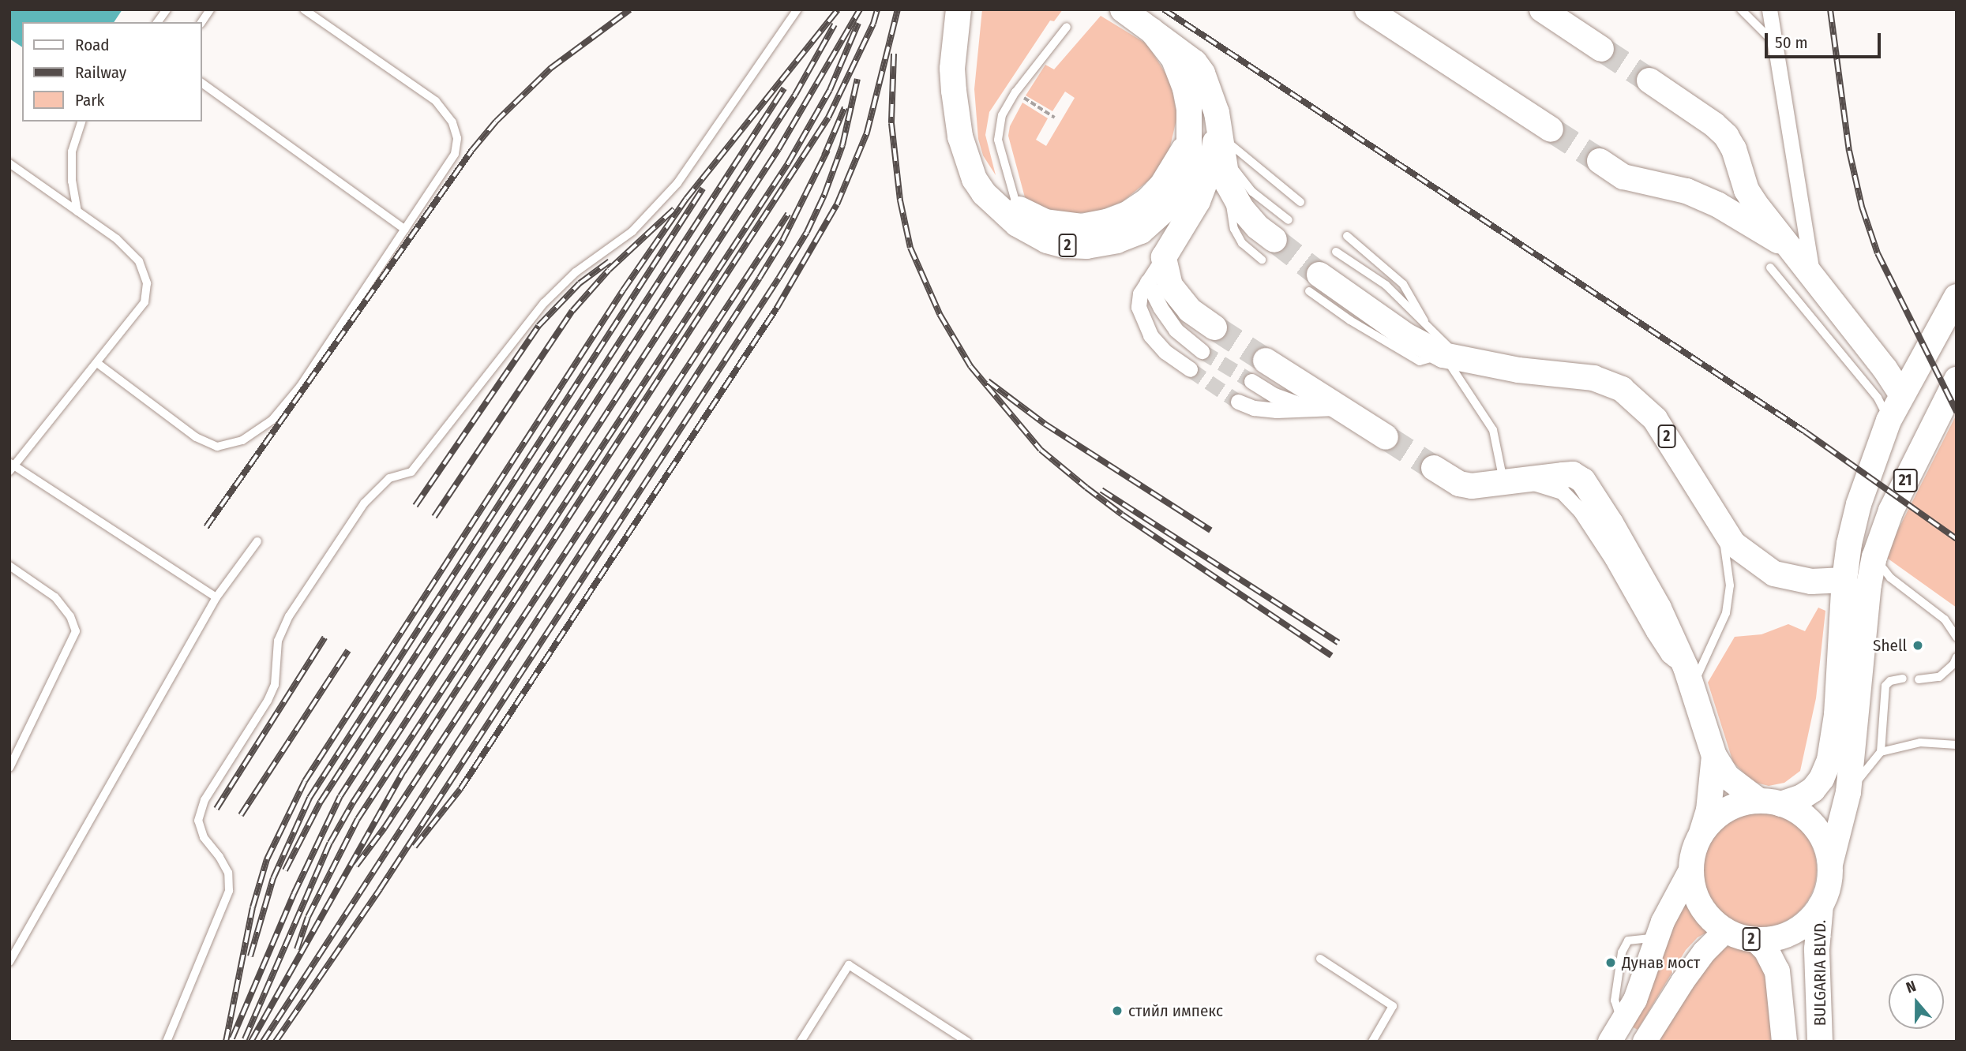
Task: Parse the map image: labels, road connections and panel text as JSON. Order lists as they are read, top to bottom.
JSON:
{
  "streets": {
    "highway": ["2", "21", "BULGARIA BLVD."]
  },
  "crossings": [
    ["2", "21"],
    ["2", "BULGARIA BLVD."],
    ["21", "BULGARIA BLVD."]
  ],
  "places": ["Shell", "Дунав мост", "стийл импекс"],
  "legend": ["Road", "Railway", "Park"],
  "scale_bar": "50 m",
  "north": "top"
}
